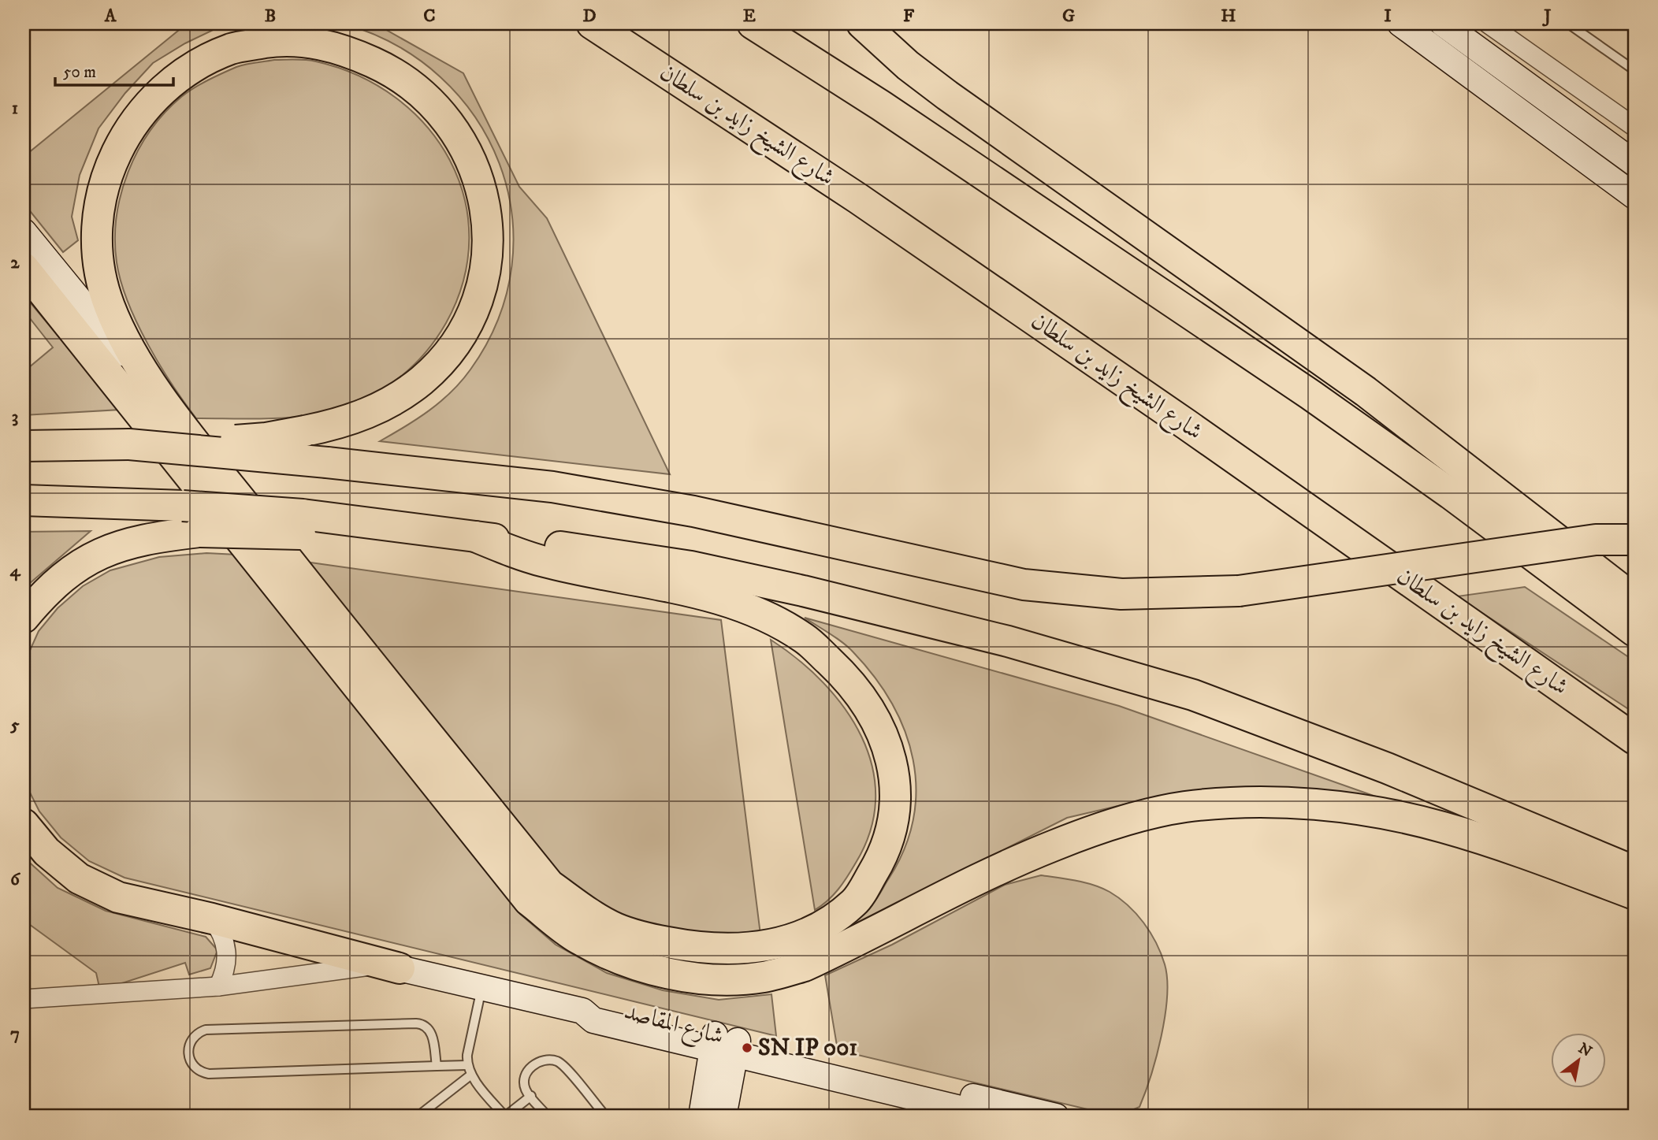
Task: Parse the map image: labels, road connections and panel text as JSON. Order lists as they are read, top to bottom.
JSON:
{
  "streets": {
    "highway": ["شارع الشيخ زايد بن سلطان"],
    "street": ["شارع المقاصد"]
  },
  "places": ["SN IP 001"],
  "scale_bar": "50 m",
  "north": "top right",
  "grid": {
    "columns": [
      "A",
      "B",
      "C",
      "D",
      "E",
      "F",
      "G",
      "H",
      "I",
      "J"
    ],
    "rows": [
      "1",
      "2",
      "3",
      "4",
      "5",
      "6",
      "7"
    ]
  }
}
